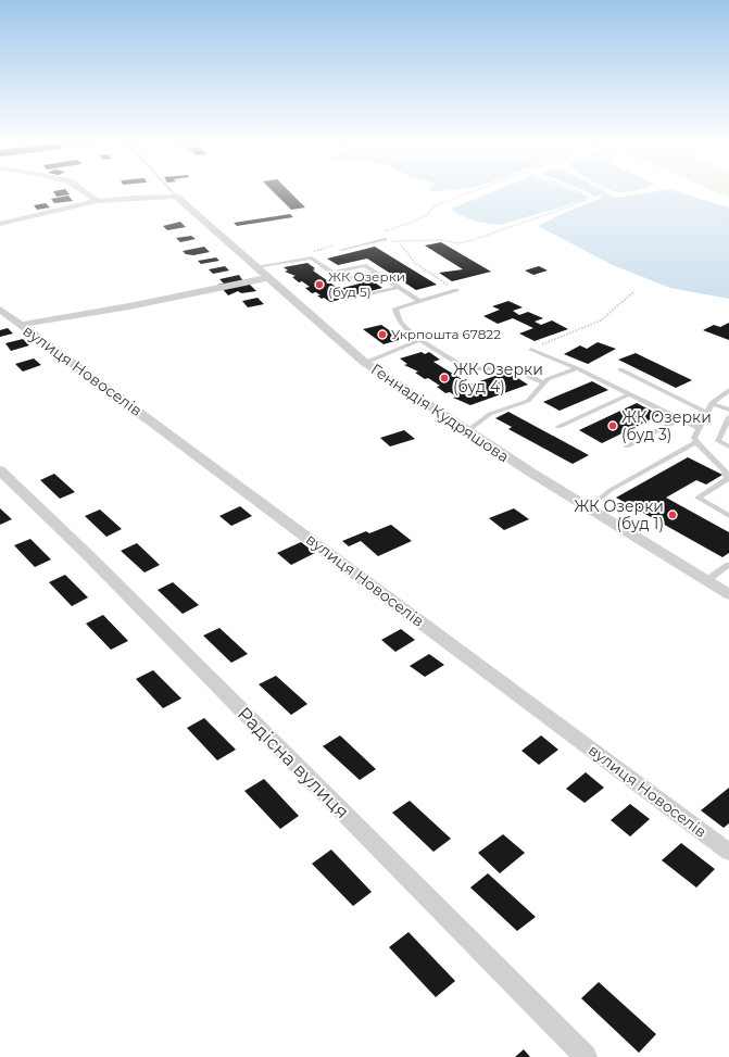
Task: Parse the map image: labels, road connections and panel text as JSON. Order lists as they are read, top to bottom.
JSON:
{
  "streets": {
    "street": ["вулиця Новоселів", "Геннадія Кудряшова", "Радісна вулиця"]
  },
  "places": [
    "ЖК Озерки (буд 5)",
    "Укрпошта 67822",
    "ЖК Озерки (буд 4)",
    "ЖК Озерки (буд 3)",
    "ЖК Озерки (буд 1)"
  ]
}
